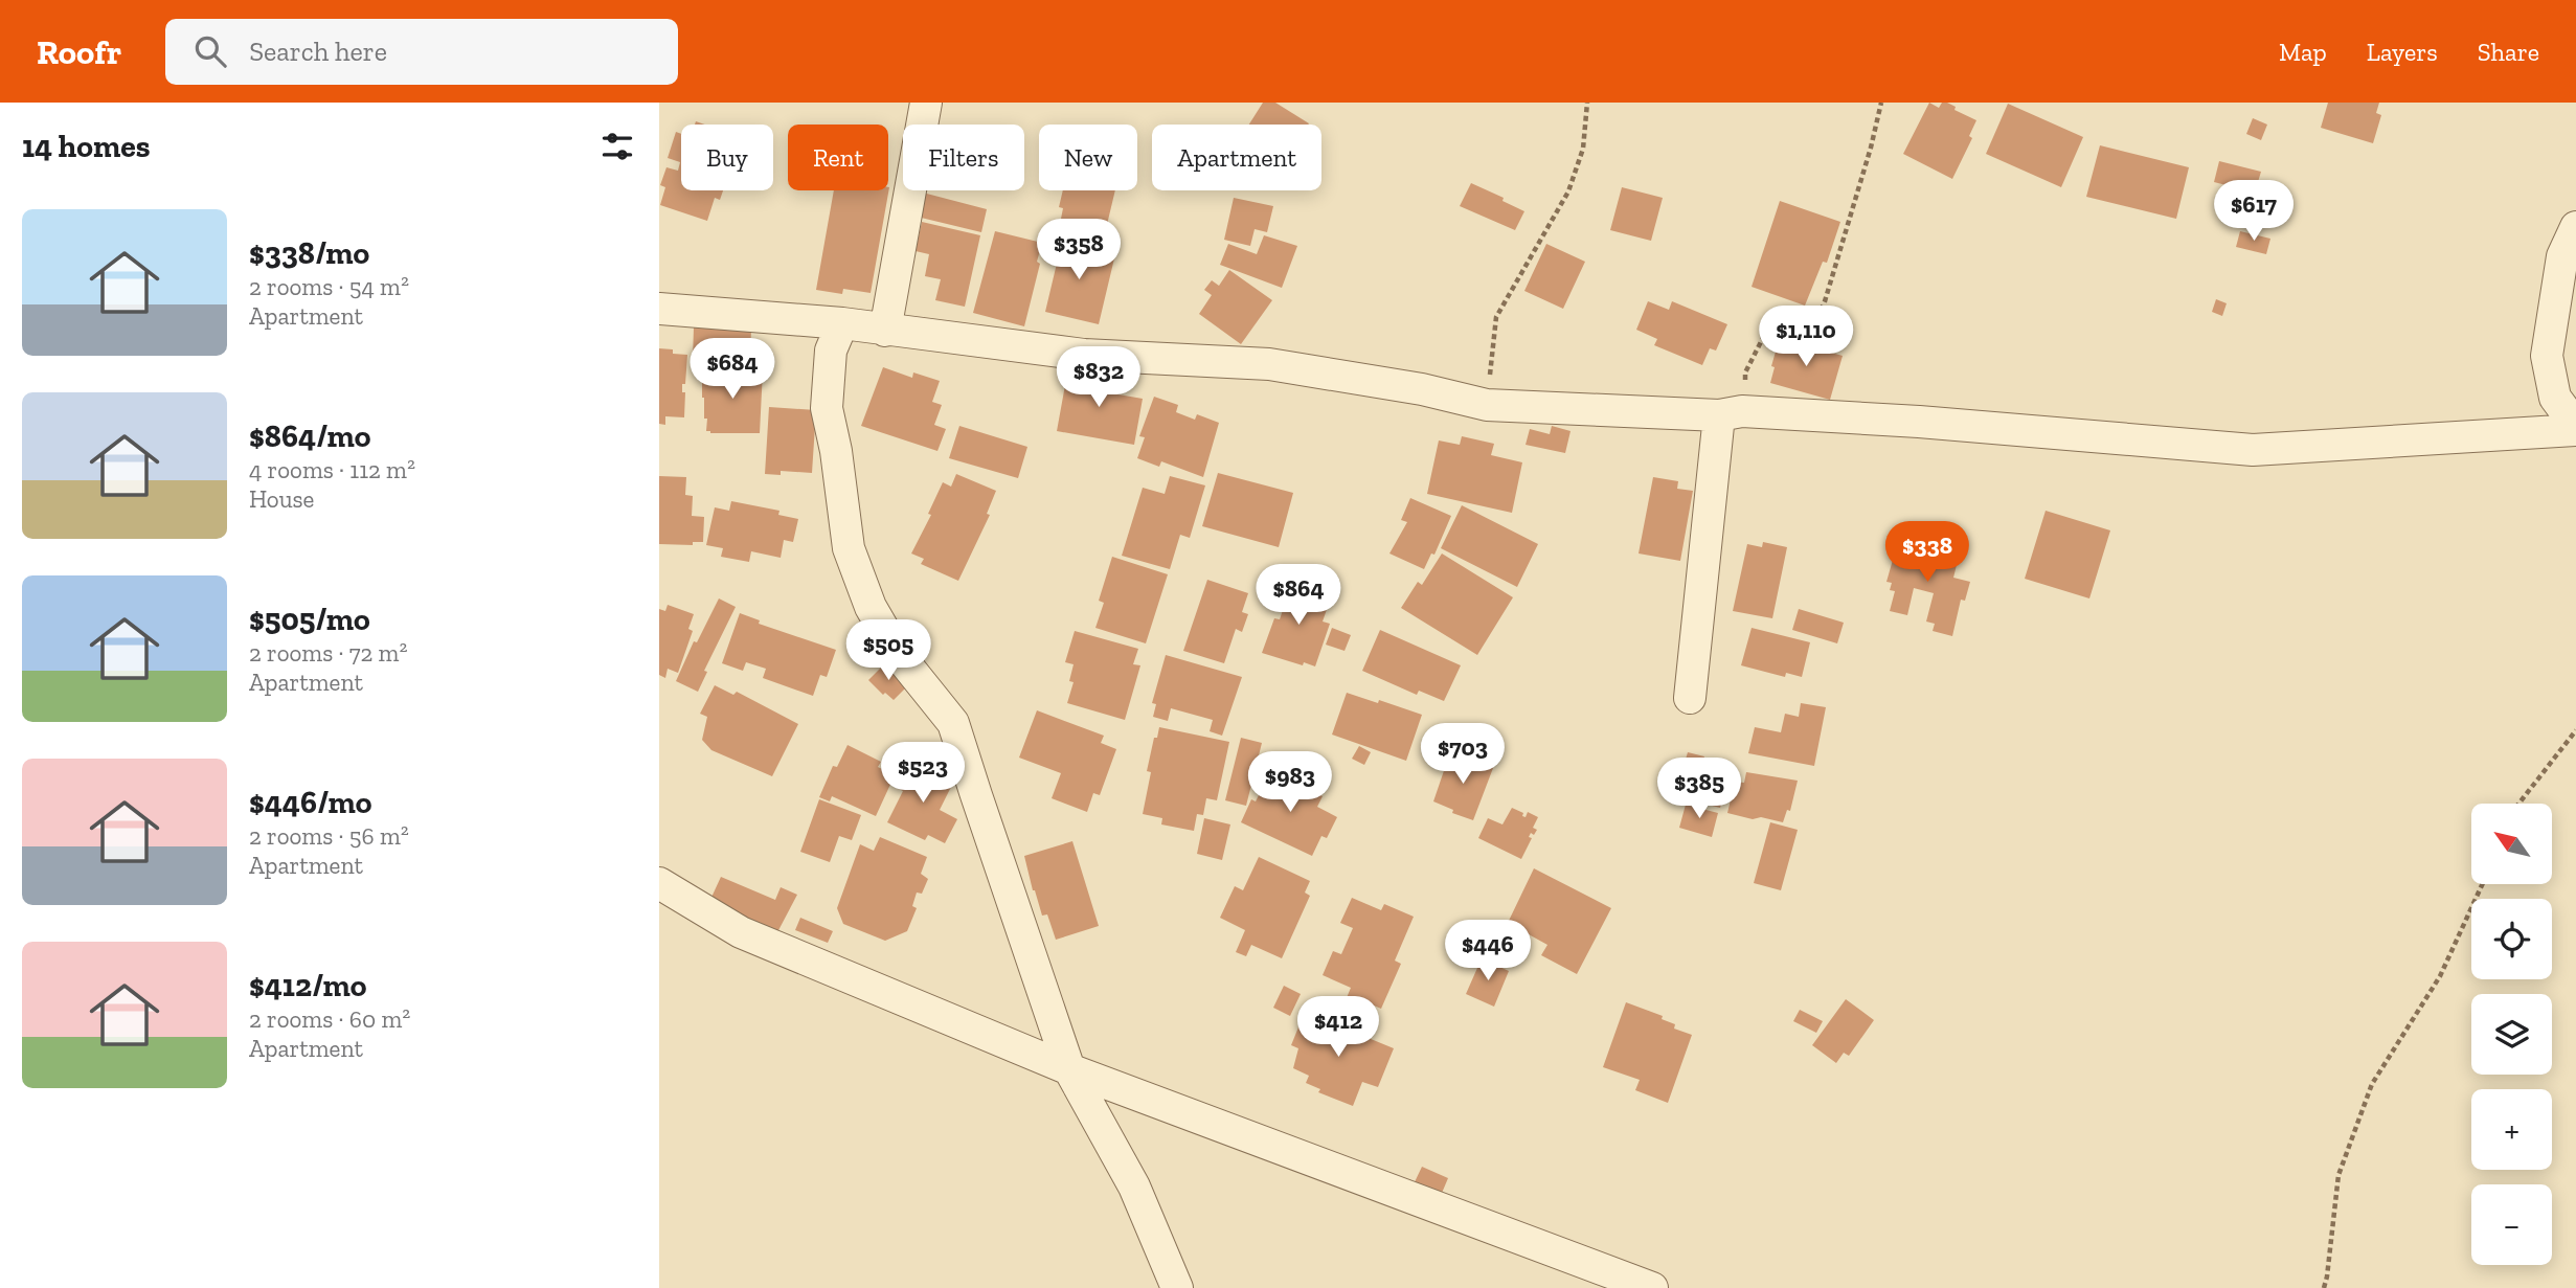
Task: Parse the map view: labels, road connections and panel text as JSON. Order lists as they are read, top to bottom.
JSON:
{
  "north": "top left",
  "page": {
    "header": "Roofr",
    "search": "Search here",
    "nav": ["Map", "Layers", "Share"],
    "heading": "14 homes",
    "chip": [
      "Buy",
      "Rent",
      "Filters",
      "New",
      "Apartment"
    ],
    "price": [
      "$617",
      "$358",
      "$1,110",
      "$684",
      "$832",
      "$338",
      "$864",
      "$505",
      "$703",
      "$523",
      "$983",
      "$385",
      "$446",
      "$412"
    ],
    "list": [
      {
        "name": "$338/mo",
        "note": "2 rooms · 54 m² · Apartment"
      },
      {
        "name": "$864/mo",
        "note": "4 rooms · 112 m² · House"
      },
      {
        "name": "$505/mo",
        "note": "2 rooms · 72 m² · Apartment"
      },
      {
        "name": "$446/mo",
        "note": "2 rooms · 56 m² · Apartment"
      },
      {
        "name": "$412/mo",
        "note": "2 rooms · 60 m² · Apartment"
      }
    ],
    "map_buttons": ["+", "−"]
  }
}
